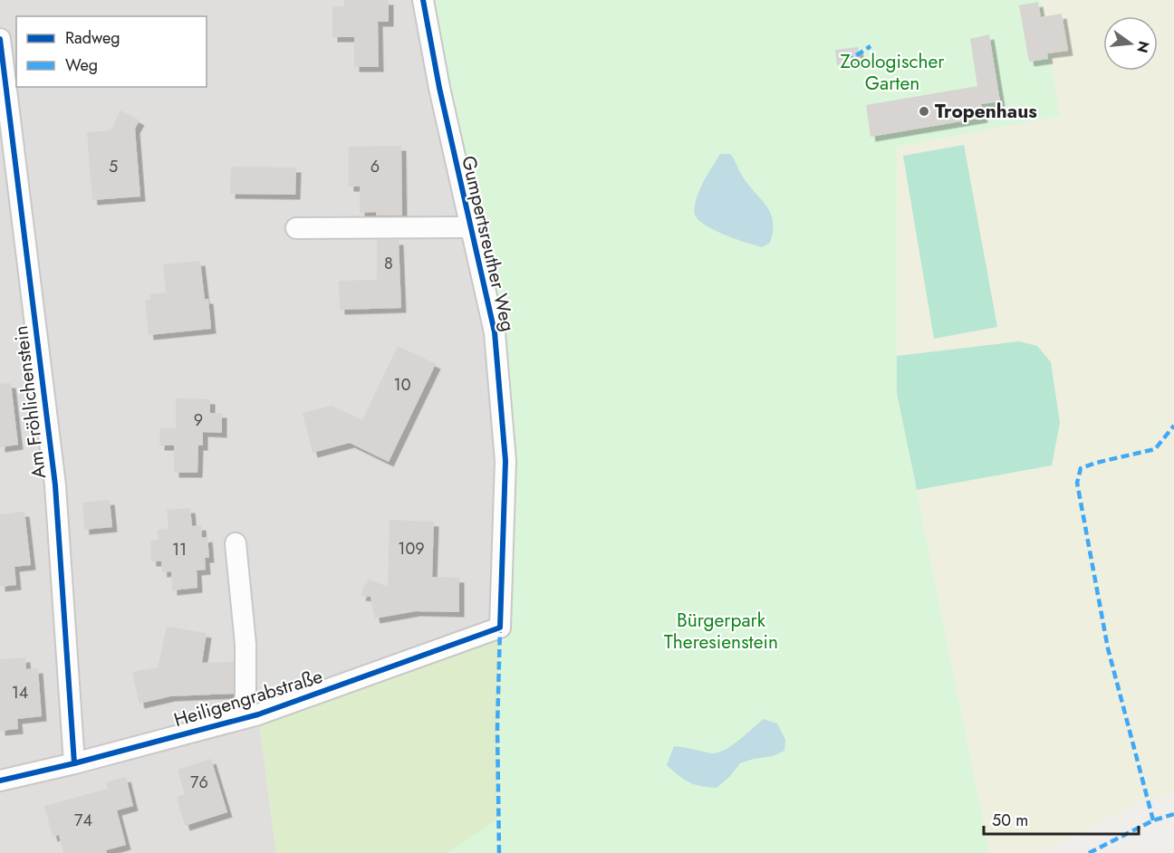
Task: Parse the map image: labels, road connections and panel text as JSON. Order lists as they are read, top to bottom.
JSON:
{
  "streets": {
    "street": ["Gumpertsreuther Weg", "Am Fröhlichenstein", "Heiligengrabstraße"]
  },
  "crossings": [
    ["Gumpertsreuther Weg", "Heiligengrabstraße"],
    ["Am Fröhlichenstein", "Heiligengrabstraße"]
  ],
  "parks": ["Zoologischer Garten", "Bürgerpark Theresienstein"],
  "places": ["Tropenhaus"],
  "house_numbers": [
    "5",
    "6",
    "8",
    "10",
    "9",
    "109",
    "11",
    "14",
    "76",
    "74"
  ],
  "legend": ["Radweg", "Weg"],
  "scale_bar": "50 m",
  "north": "right"
}
